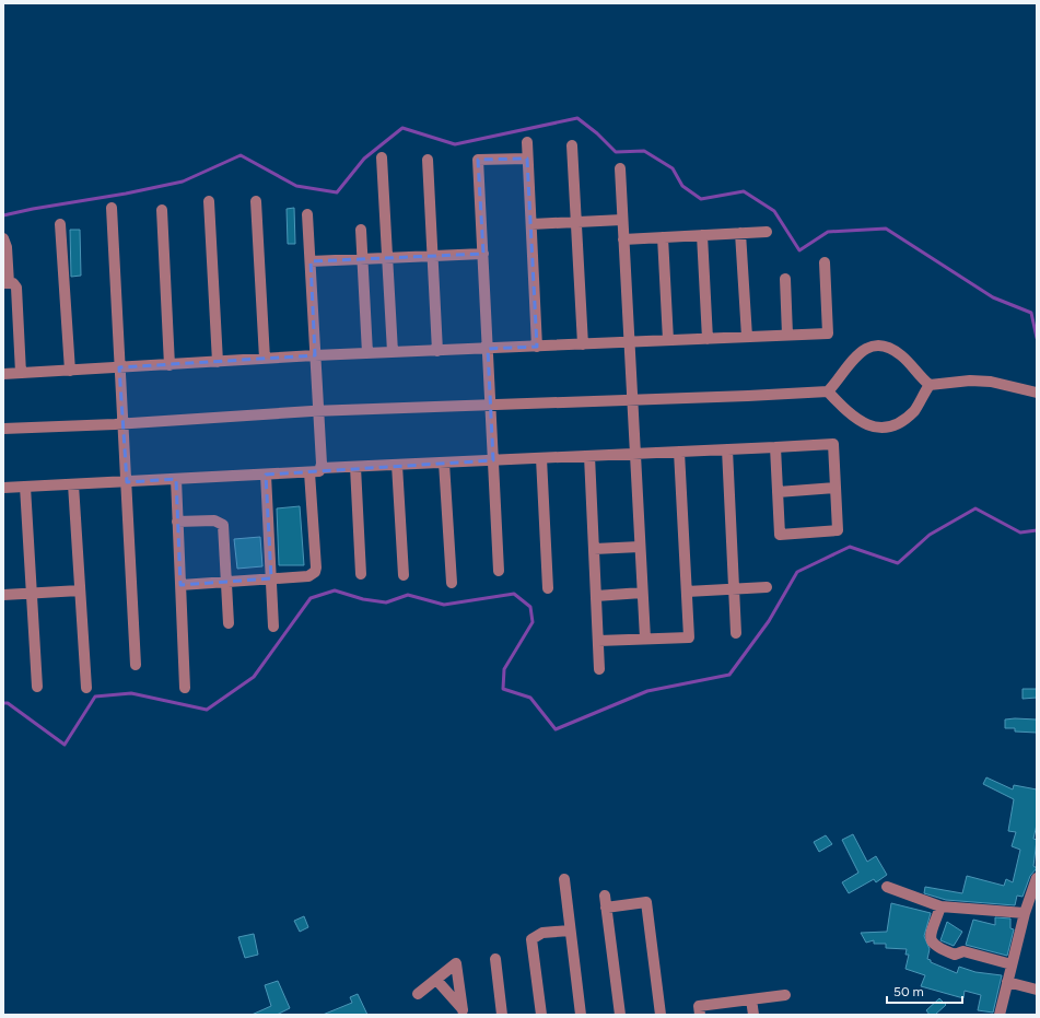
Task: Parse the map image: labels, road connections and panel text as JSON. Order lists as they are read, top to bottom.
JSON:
{
  "scale_bar": "50 m"
}
